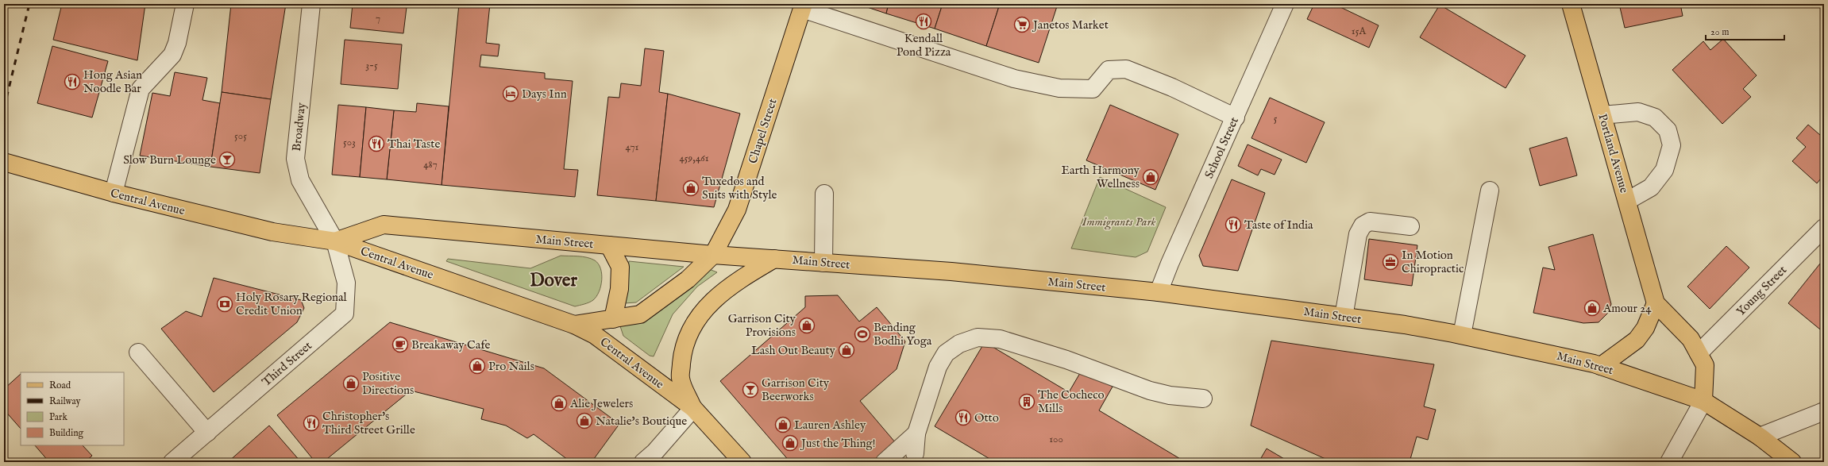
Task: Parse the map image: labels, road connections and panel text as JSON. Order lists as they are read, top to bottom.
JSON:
{
  "streets": {
    "main road": [
      "Chapel Street",
      "Portland Avenue",
      "Central Avenue",
      "Main Street"
    ],
    "street": [
      "Broadway",
      "School Street",
      "Young Street",
      "Third Street"
    ]
  },
  "crossings": [
    ["Broadway", "Central Avenue"],
    ["Broadway", "Main Street"],
    ["Broadway", "Third Street"],
    ["Chapel Street", "Central Avenue"],
    ["Chapel Street", "Main Street"],
    ["School Street", "Main Street"],
    ["Portland Avenue", "Main Street"],
    ["Portland Avenue", "Young Street"],
    ["Central Avenue", "Main Street"],
    ["Central Avenue", "Third Street"],
    ["Main Street", "Third Street"]
  ],
  "districts": ["Dover"],
  "parks": ["Immigrants Park"],
  "places": {
    "restaurant": [
      "Kendall Pond Pizza",
      "Hong Asian Noodle Bar",
      "Thai Taste",
      "Taste of India",
      "Otto",
      "Christopher's Third Street Grille"
    ],
    "supermarket": ["Janetos Market"],
    "hotel": ["Days Inn"],
    "bar": ["Slow Burn Lounge", "Garrison City Beerworks"],
    "shop": [
      "Earth Harmony Wellness",
      "Tuxedos and Suits with Style",
      "Amour 24",
      "Garrison City Provisions",
      "Lash Out Beauty",
      "Pro Nails",
      "Positive Directions",
      "Alie Jewelers",
      "Natalie's Boutique",
      "Lauren Ashley",
      "Just the Thing!"
    ],
    "office": ["In Motion Chiropractic"],
    "bank": ["Holy Rosary Regional Credit Union"],
    "sports": ["Bending Bodhi Yoga"],
    "cafe": ["Breakaway Cafe"],
    "building": ["The Cocheco Mills"]
  },
  "house_numbers": [
    "7",
    "15A",
    "3-5",
    "5",
    "505",
    "503",
    "471",
    "459,461",
    "487",
    "100"
  ],
  "legend": [
    "Road",
    "Railway",
    "Park",
    "Building"
  ],
  "scale_bar": "20 m"
}
